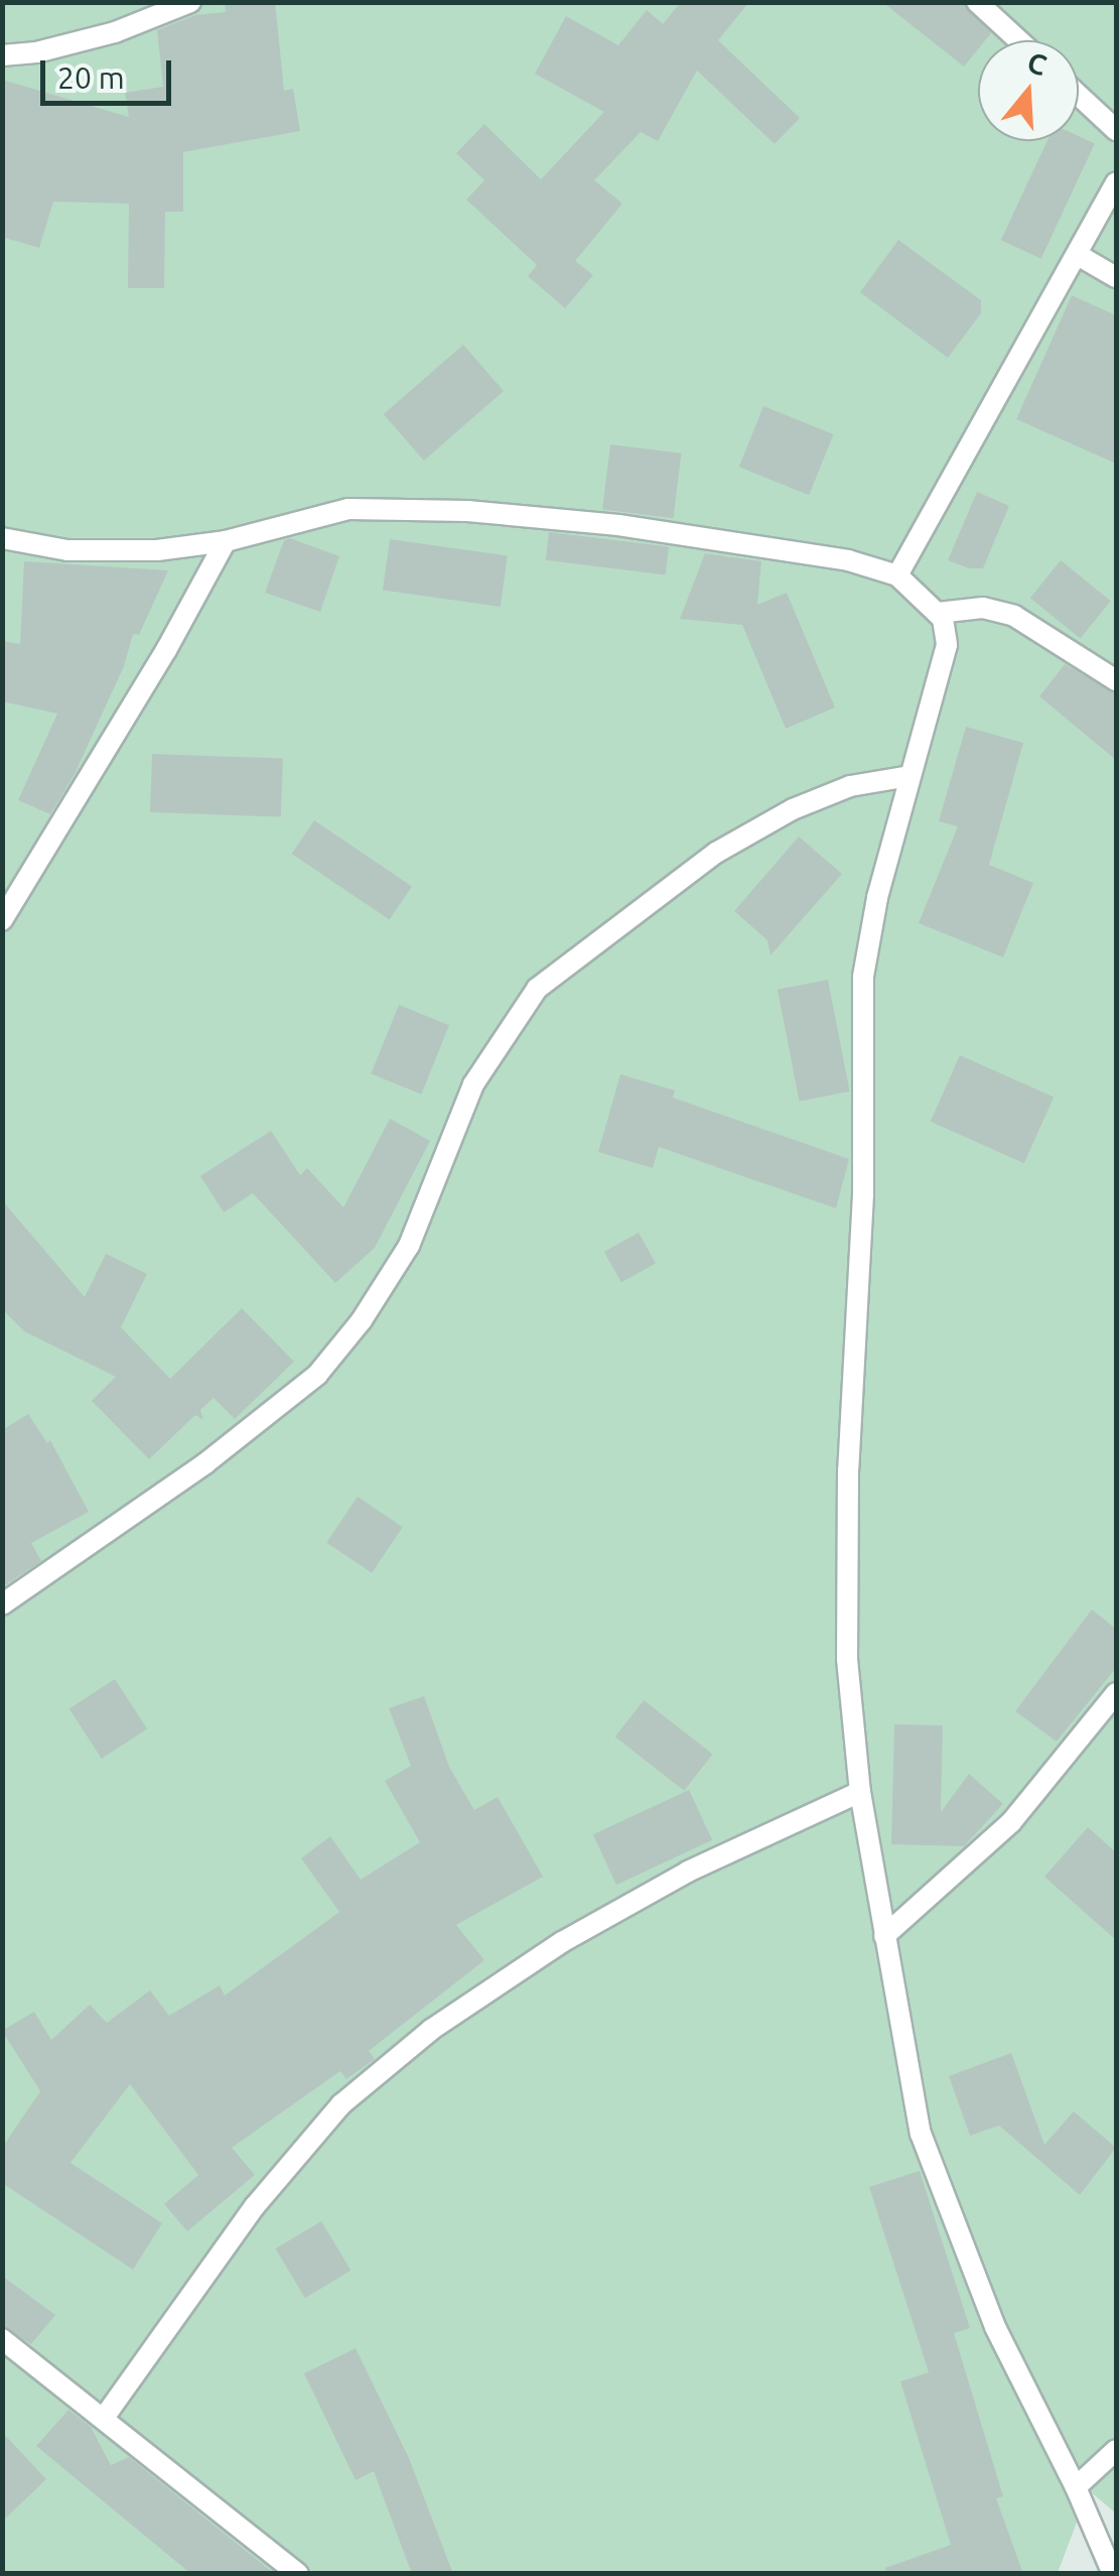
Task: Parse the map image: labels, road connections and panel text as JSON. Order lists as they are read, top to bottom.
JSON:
{
  "scale_bar": "20 m",
  "north": "top"
}
